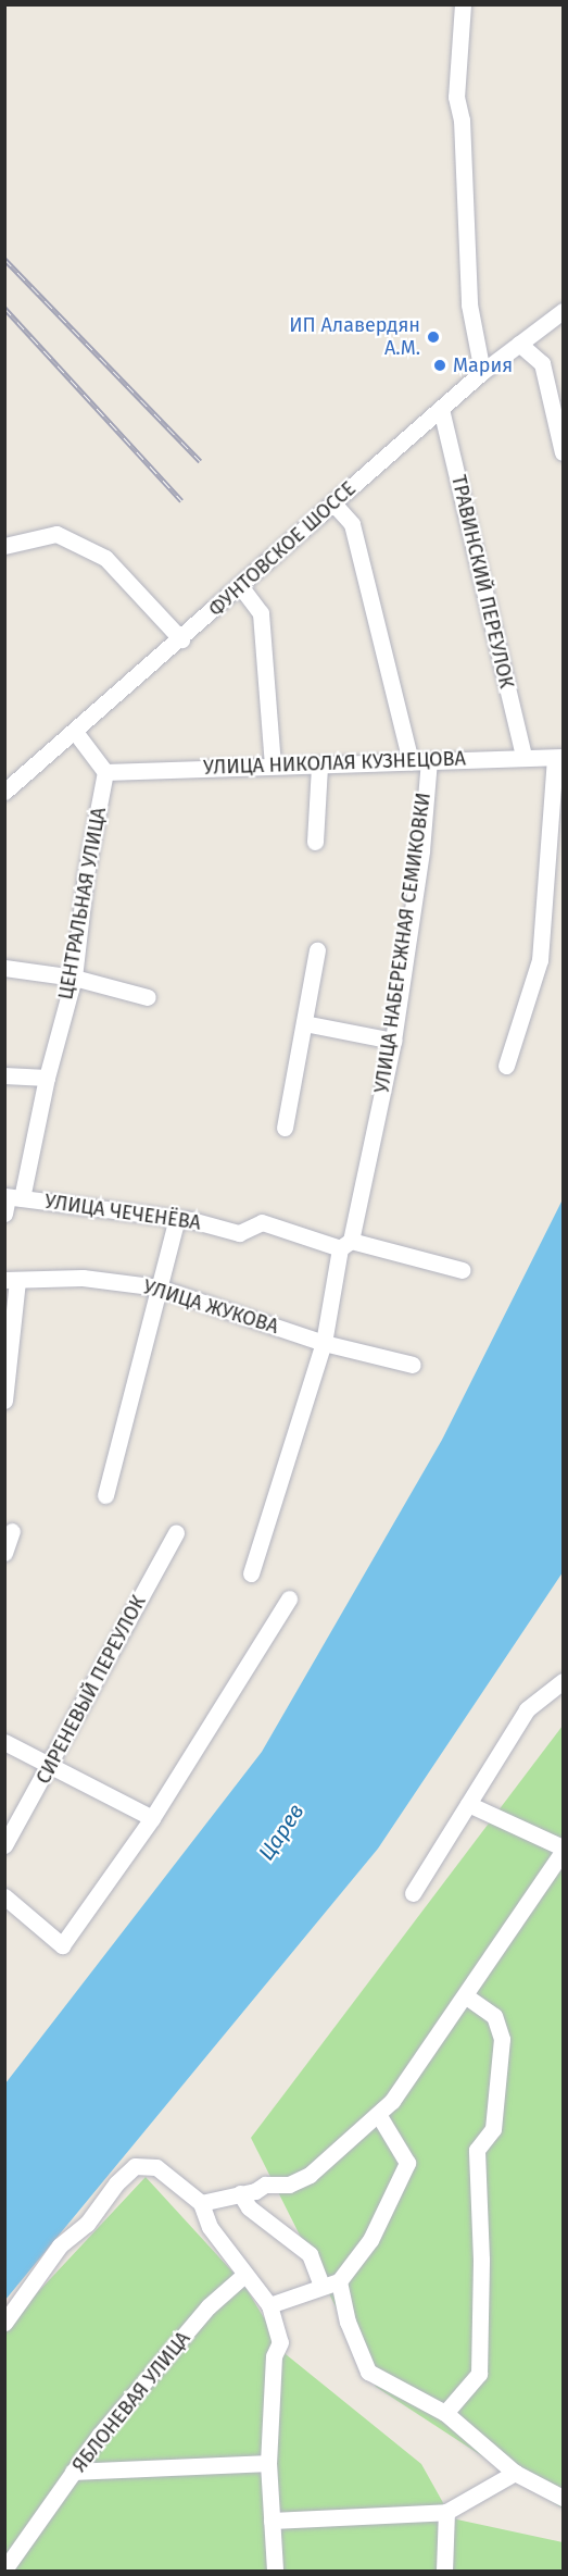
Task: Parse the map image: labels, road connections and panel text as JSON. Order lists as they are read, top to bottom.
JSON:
{
  "streets": {
    "street": [
      "ФУНТОВСКОЕ ШОССЕ",
      "ТРАВИНСКИЙ ПЕРЕУЛОК",
      "УЛИЦА НИКОЛАЯ КУЗНЕЦОВА",
      "ЦЕНТРАЛЬНАЯ УЛИЦА",
      "УЛИЦА НАБЕРЕЖНАЯ СЕМИКОВКИ",
      "УЛИЦА ЧЕЧЕНЁВА",
      "УЛИЦА ЖУКОВА",
      "СИРЕНЕВЫЙ ПЕРЕУЛОК",
      "ЯБЛОНЕВАЯ УЛИЦА"
    ]
  },
  "crossings": [
    ["ФУНТОВСКОЕ ШОССЕ", "ТРАВИНСКИЙ ПЕРЕУЛОК"],
    ["ТРАВИНСКИЙ ПЕРЕУЛОК", "УЛИЦА НИКОЛАЯ КУЗНЕЦОВА"],
    ["УЛИЦА НИКОЛАЯ КУЗНЕЦОВА", "ЦЕНТРАЛЬНАЯ УЛИЦА"],
    ["УЛИЦА НИКОЛАЯ КУЗНЕЦОВА", "УЛИЦА НАБЕРЕЖНАЯ СЕМИКОВКИ"],
    ["ЦЕНТРАЛЬНАЯ УЛИЦА", "УЛИЦА ЧЕЧЕНЁВА"],
    ["УЛИЦА НАБЕРЕЖНАЯ СЕМИКОВКИ", "УЛИЦА ЧЕЧЕНЁВА"],
    ["УЛИЦА НАБЕРЕЖНАЯ СЕМИКОВКИ", "УЛИЦА ЖУКОВА"]
  ],
  "water": ["Царев"],
  "places": ["ИП Алавердян А.М.", "Мария"]
}
